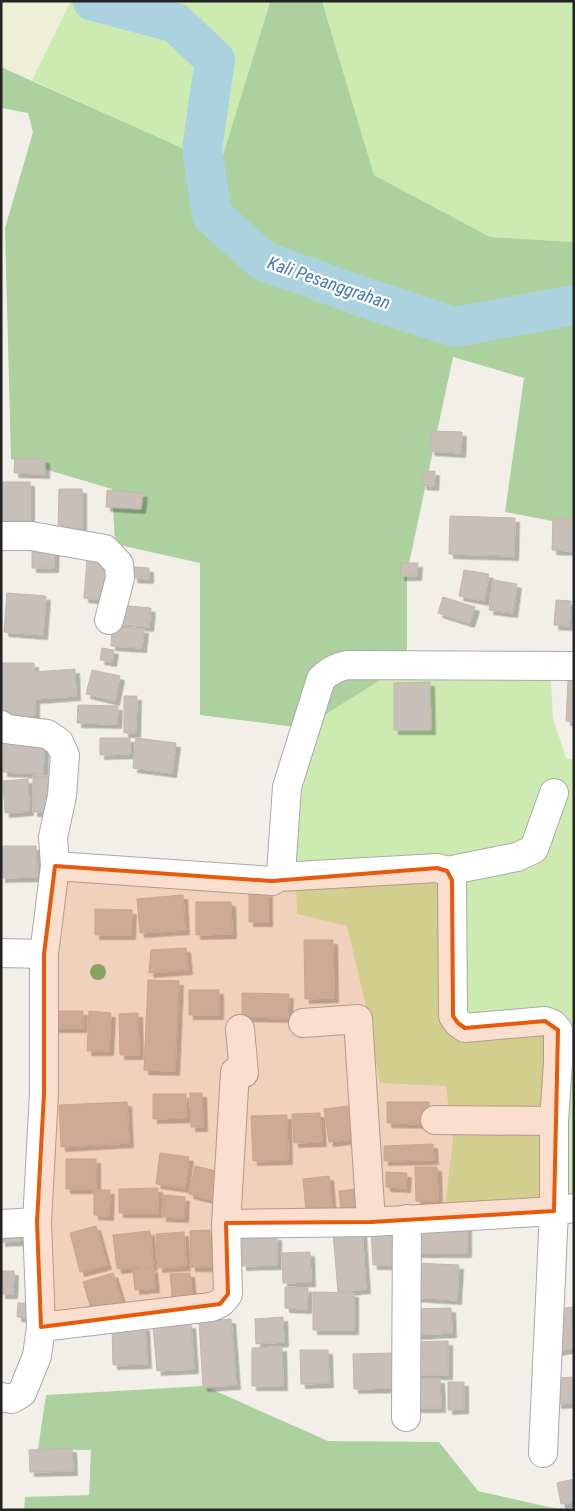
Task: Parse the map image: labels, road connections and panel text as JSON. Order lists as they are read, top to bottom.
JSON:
{
  "water": ["Kali Pesanggrahan"]
}
